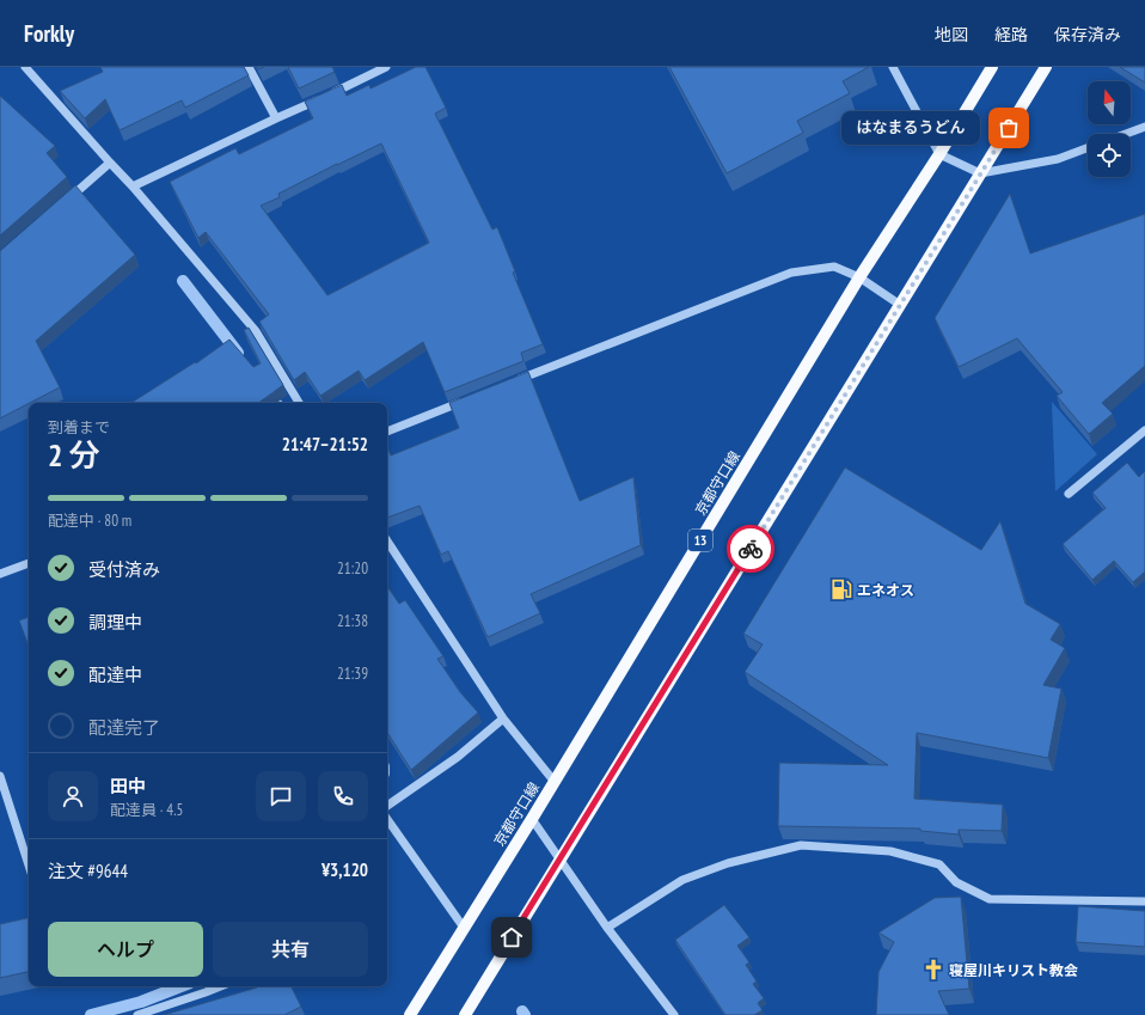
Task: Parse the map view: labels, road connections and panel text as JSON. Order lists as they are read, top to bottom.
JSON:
{
  "streets": {
    "main road": ["京都守口線", "13"]
  },
  "places": {
    "other": ["はなまるうどん"],
    "fuel station": ["エネオス"],
    "church": ["寝屋川キリスト教会"]
  },
  "north": "top",
  "page": {
    "header": "Forkly",
    "nav": ["地図", "経路", "保存済み"],
    "bubble": "はなまるうどん",
    "heading": ["2 分", "到着まで", "21:47–21:52"],
    "panel": [
      "田中",
      "配達員 · 4.5",
      "注文 #9644",
      "¥3,120"
    ],
    "bar": "配達中 · 80 m",
    "list": [
      ["受付済み", "21:20"],
      ["調理中", "21:38"],
      ["配達中", "21:39"],
      "配達完了"
    ],
    "buttons": ["ヘルプ", "共有"]
  }
}
